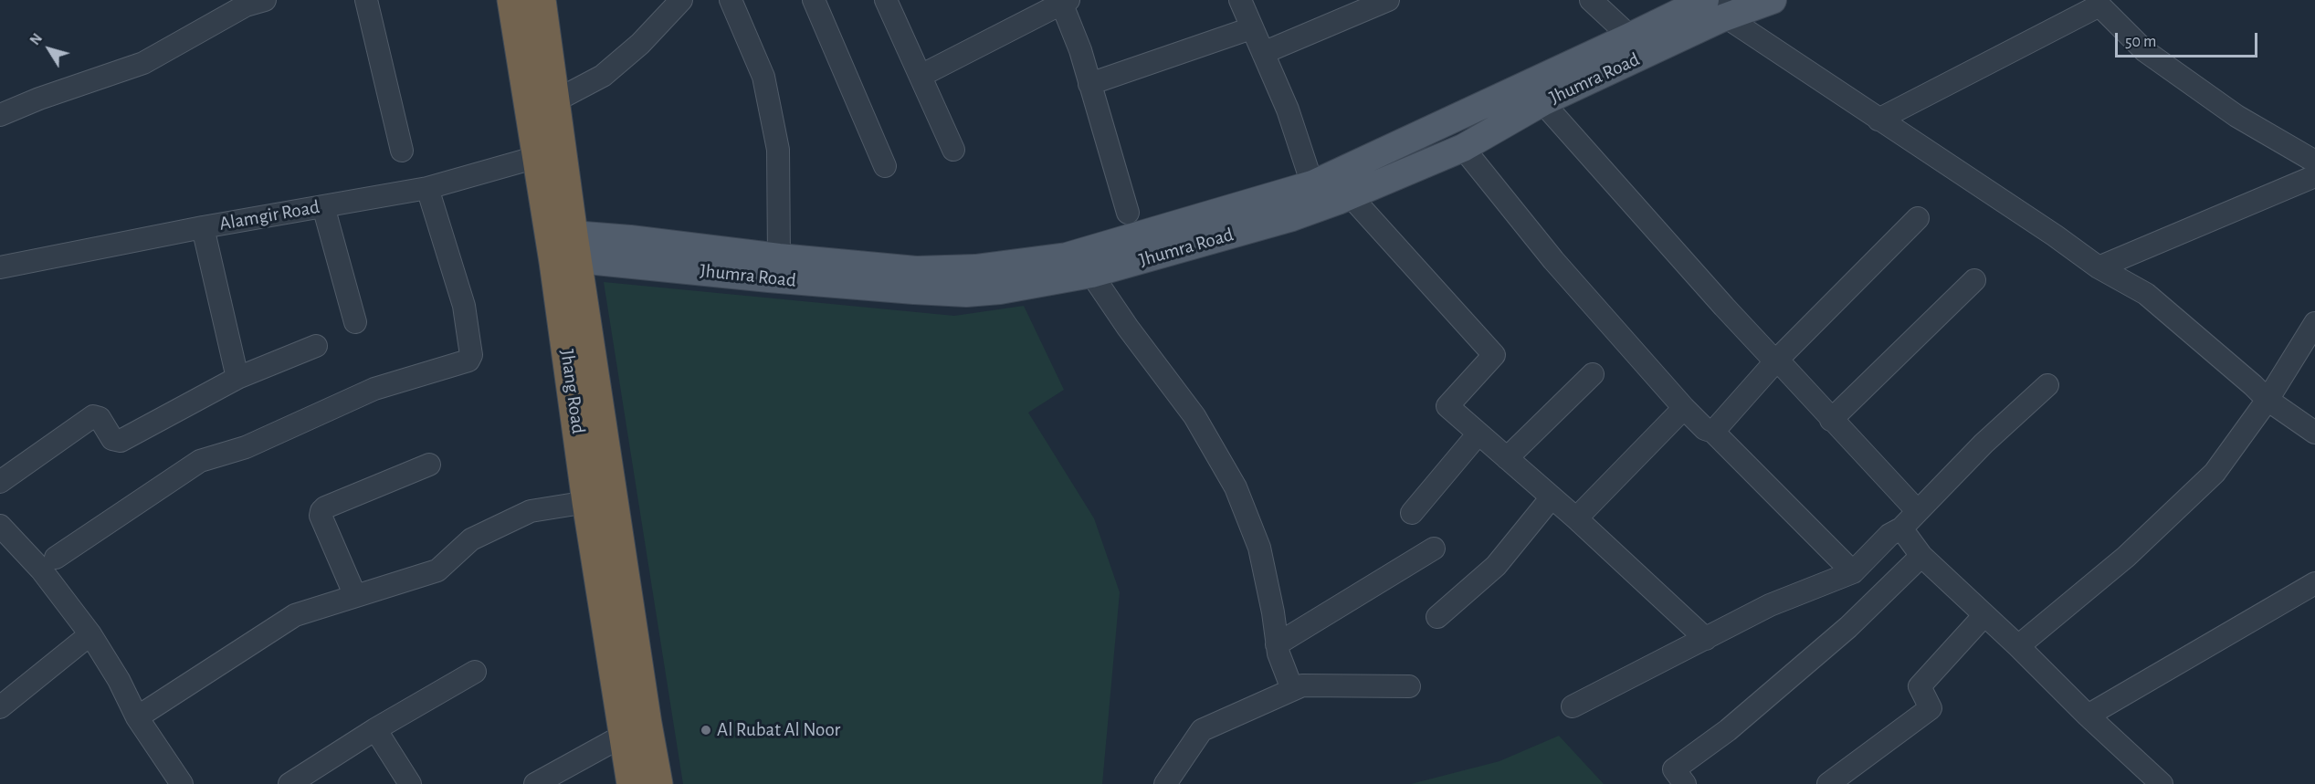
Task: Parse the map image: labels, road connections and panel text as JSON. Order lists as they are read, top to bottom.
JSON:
{
  "streets": {
    "highway": ["Jhang Road"],
    "main road": ["Jhumra Road"],
    "street": ["Alamgir Road"]
  },
  "crossings": [
    ["Jhumra Road", "Jhang Road"],
    ["Alamgir Road", "Jhang Road"]
  ],
  "places": ["Al Rubat Al Noor"],
  "scale_bar": "50 m",
  "north": "top left"
}
